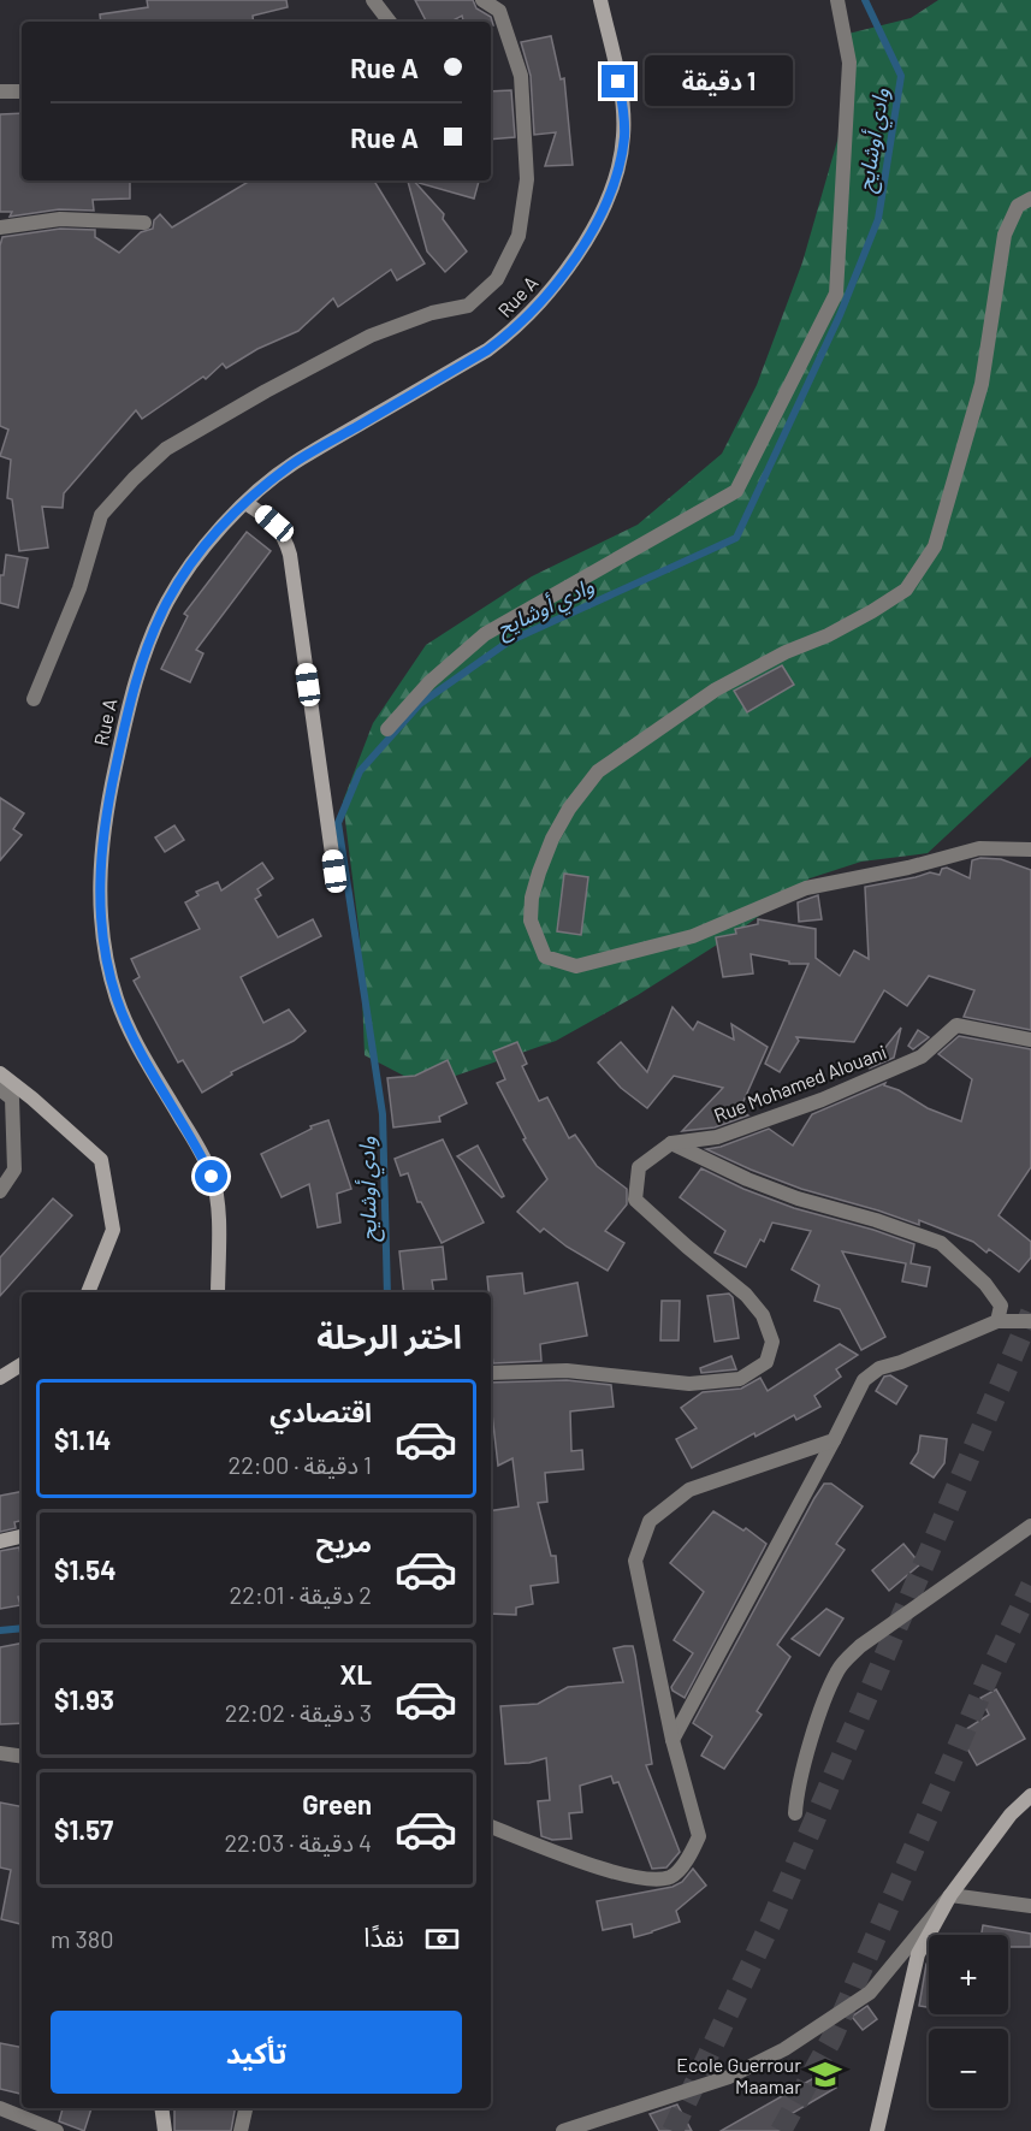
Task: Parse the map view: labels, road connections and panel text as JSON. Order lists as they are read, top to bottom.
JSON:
{
  "streets": {
    "street": ["Rue A", "Rue Mohamed Alouani"]
  },
  "water": ["وادي أوشايح"],
  "places": {
    "school or university": ["Ecole Guerrour Maamar"]
  },
  "page": {
    "banner": ["Rue A", "Rue A"],
    "bubble": "1 دقيقة",
    "heading": "اختر الرحلة",
    "list": [
      {
        "name": "اقتصادي",
        "note": "1 دقيقة · 22:00",
        "value": "$1.14"
      },
      {
        "name": "مريح",
        "note": "2 دقيقة · 22:01",
        "value": "$1.54"
      },
      {
        "name": "XL",
        "note": "3 دقيقة · 22:02",
        "value": "$1.93"
      },
      {
        "name": "Green",
        "note": "4 دقيقة · 22:03",
        "value": "$1.57"
      }
    ],
    "pay": ["نقدًا", "380 m"],
    "map_buttons": ["+", "−"],
    "buttons": "تأكيد"
  }
}
